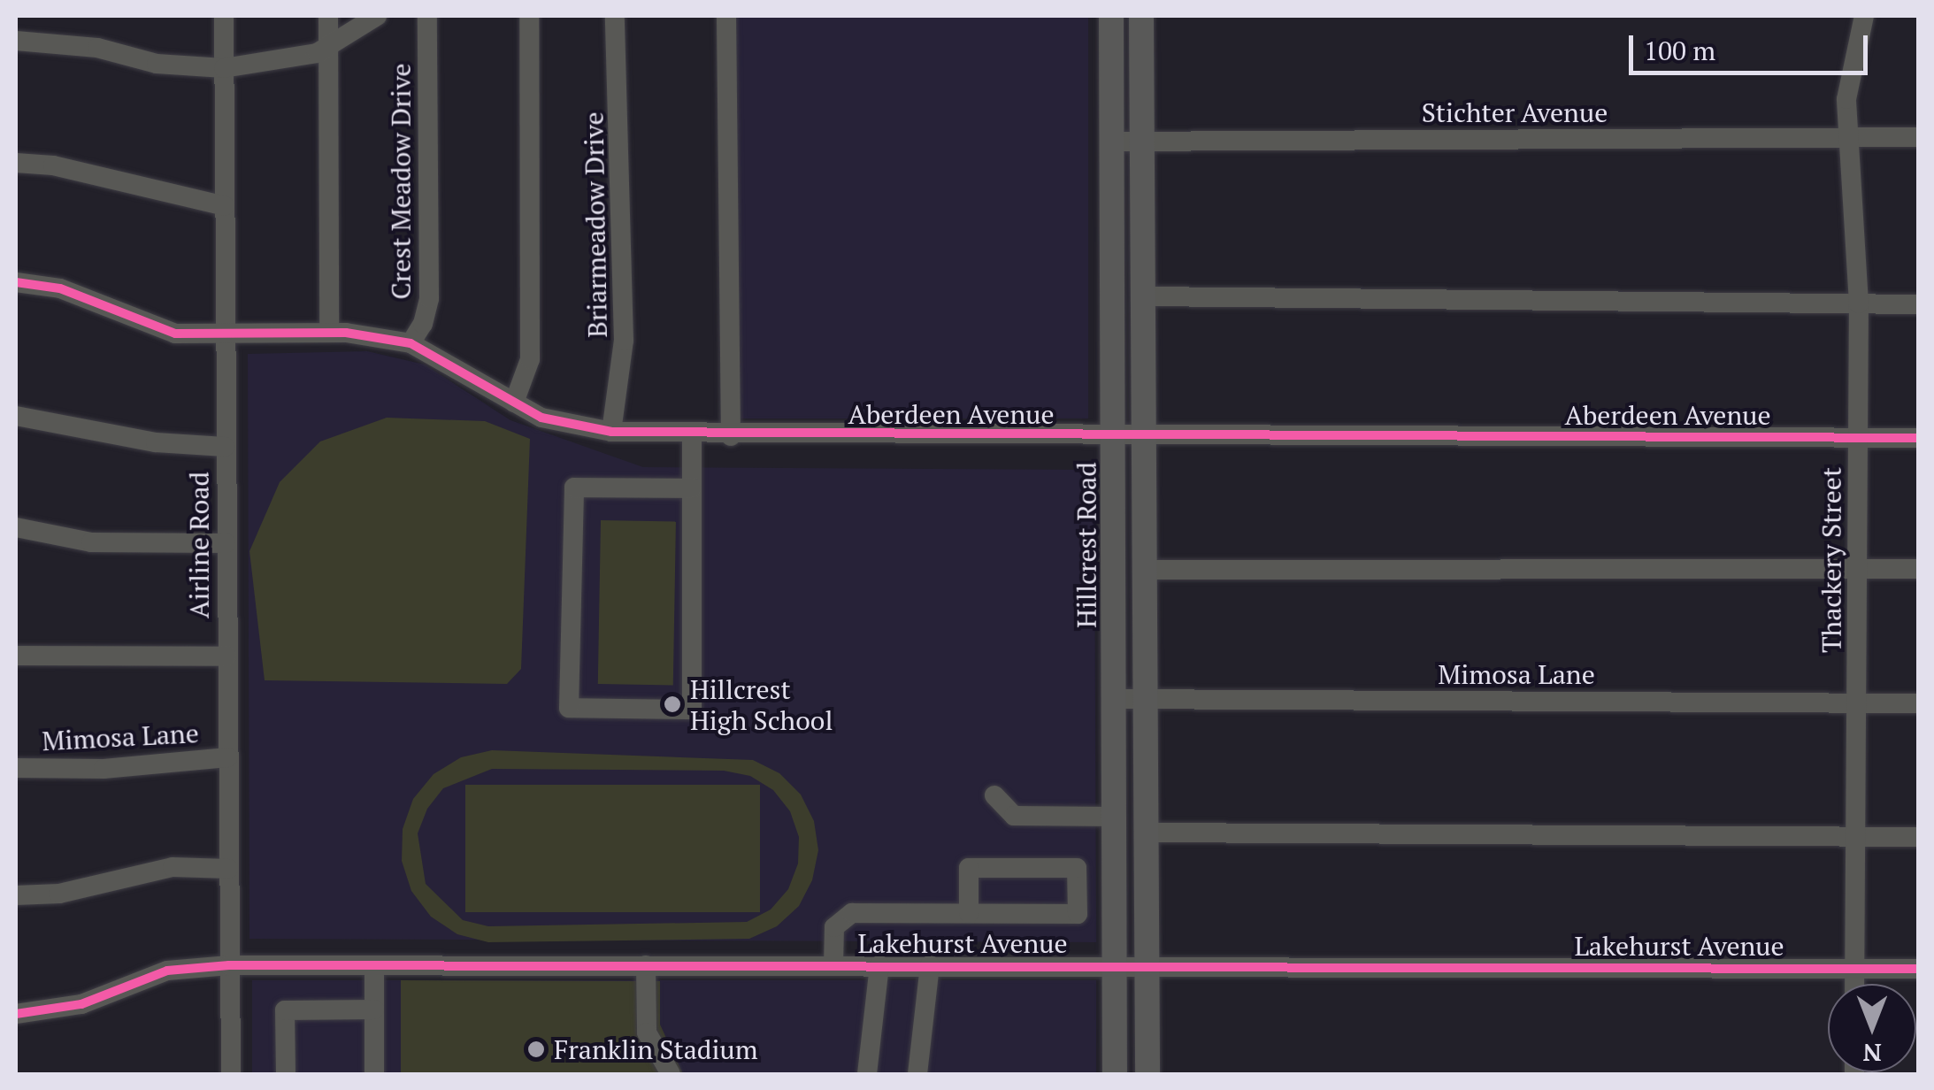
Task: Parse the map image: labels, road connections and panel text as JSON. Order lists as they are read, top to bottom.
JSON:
{
  "streets": {
    "main road": ["Hillcrest Road"],
    "street": [
      "Stichter Avenue",
      "Crest Meadow Drive",
      "Briarmeadow Drive",
      "Aberdeen Avenue",
      "Airline Road",
      "Thackery Street",
      "Mimosa Lane",
      "Lakehurst Avenue"
    ]
  },
  "crossings": [
    ["Stichter Avenue", "Hillcrest Road"],
    ["Stichter Avenue", "Thackery Street"],
    ["Crest Meadow Drive", "Aberdeen Avenue"],
    ["Briarmeadow Drive", "Aberdeen Avenue"],
    ["Aberdeen Avenue", "Airline Road"],
    ["Aberdeen Avenue", "Hillcrest Road"],
    ["Aberdeen Avenue", "Thackery Street"],
    ["Airline Road", "Mimosa Lane"],
    ["Airline Road", "Lakehurst Avenue"],
    ["Hillcrest Road", "Mimosa Lane"],
    ["Hillcrest Road", "Lakehurst Avenue"],
    ["Thackery Street", "Mimosa Lane"],
    ["Thackery Street", "Lakehurst Avenue"]
  ],
  "places": ["Hillcrest High School", "Franklin Stadium"],
  "scale_bar": "100 m",
  "north": "bottom"
}
